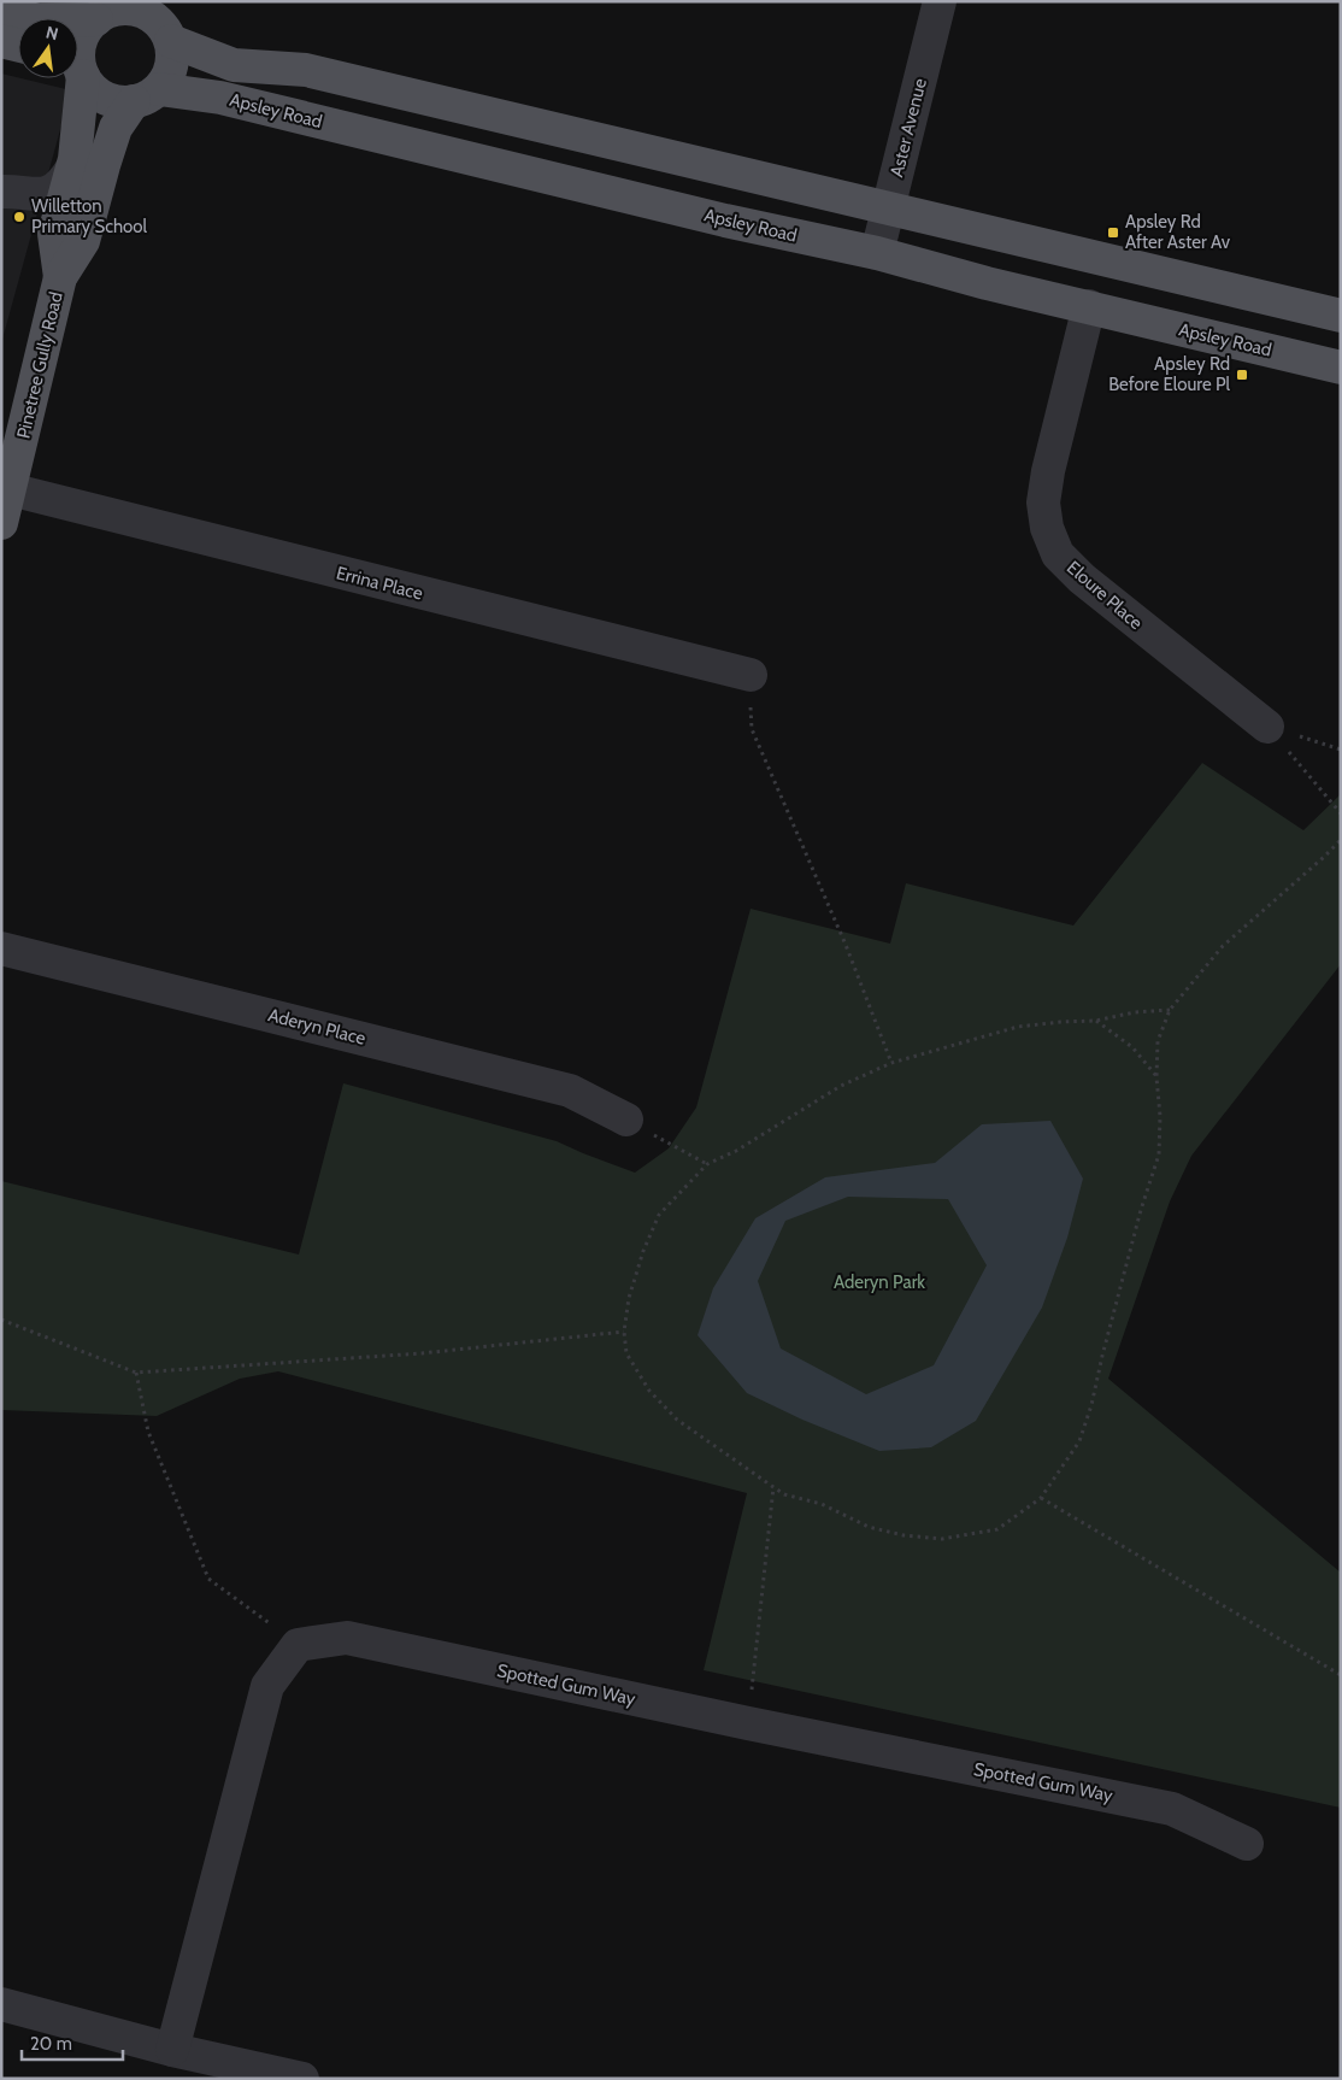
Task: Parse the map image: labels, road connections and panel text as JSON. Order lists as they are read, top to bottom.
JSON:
{
  "streets": {
    "main road": ["Apsley Road", "Pinetree Gully Road"],
    "street": [
      "Aster Avenue",
      "Errina Place",
      "Eloure Place",
      "Aderyn Place",
      "Spotted Gum Way"
    ]
  },
  "crossings": [
    ["Apsley Road", "Aster Avenue"],
    ["Apsley Road", "Pinetree Gully Road"],
    ["Apsley Road", "Eloure Place"],
    ["Pinetree Gully Road", "Errina Place"]
  ],
  "parks": ["Aderyn Park"],
  "places": {
    "other": ["Willetton Primary School"],
    "transit": ["Apsley Rd After Aster Av", "Apsley Rd Before Eloure Pl"]
  },
  "scale_bar": "20 m",
  "north": "top"
}
